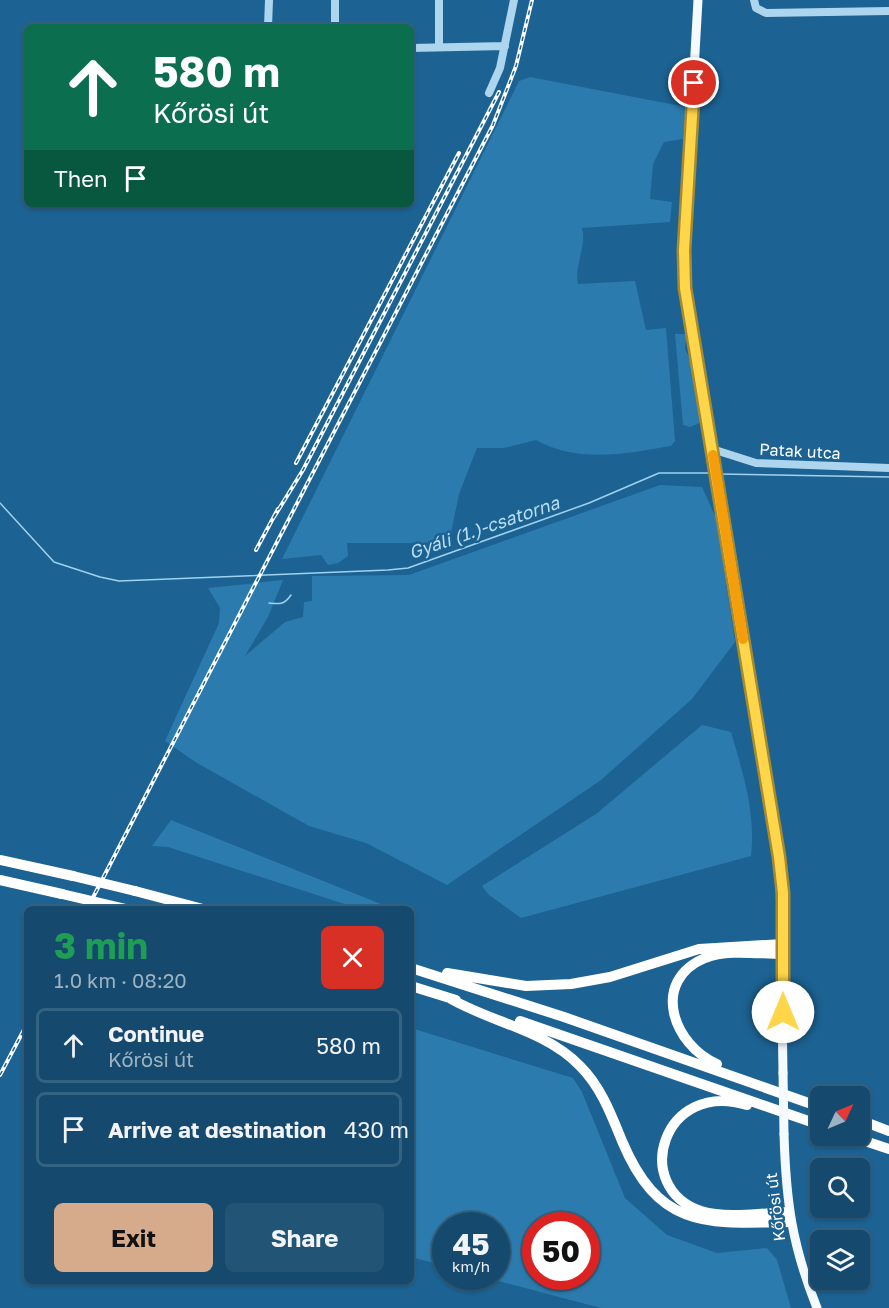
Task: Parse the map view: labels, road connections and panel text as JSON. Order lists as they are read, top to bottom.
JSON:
{
  "streets": {
    "main road": ["Kőrösi út"],
    "street": ["Patak utca"]
  },
  "water": ["Gyáli (1.)-csatorna"],
  "north": "top right",
  "page": {
    "turn": ["580 m", "Kőrösi út"],
    "then": "Then",
    "heading": ["3 min", "1.0 km · 08:20"],
    "list": [
      {
        "name": "Continue",
        "note": "Kőrösi út",
        "value": "580 m"
      },
      {
        "name": "Arrive at destination",
        "value": "430 m"
      }
    ],
    "buttons": ["Exit", "Share"],
    "speed": "45 km/h",
    "limit": "50"
  }
}
